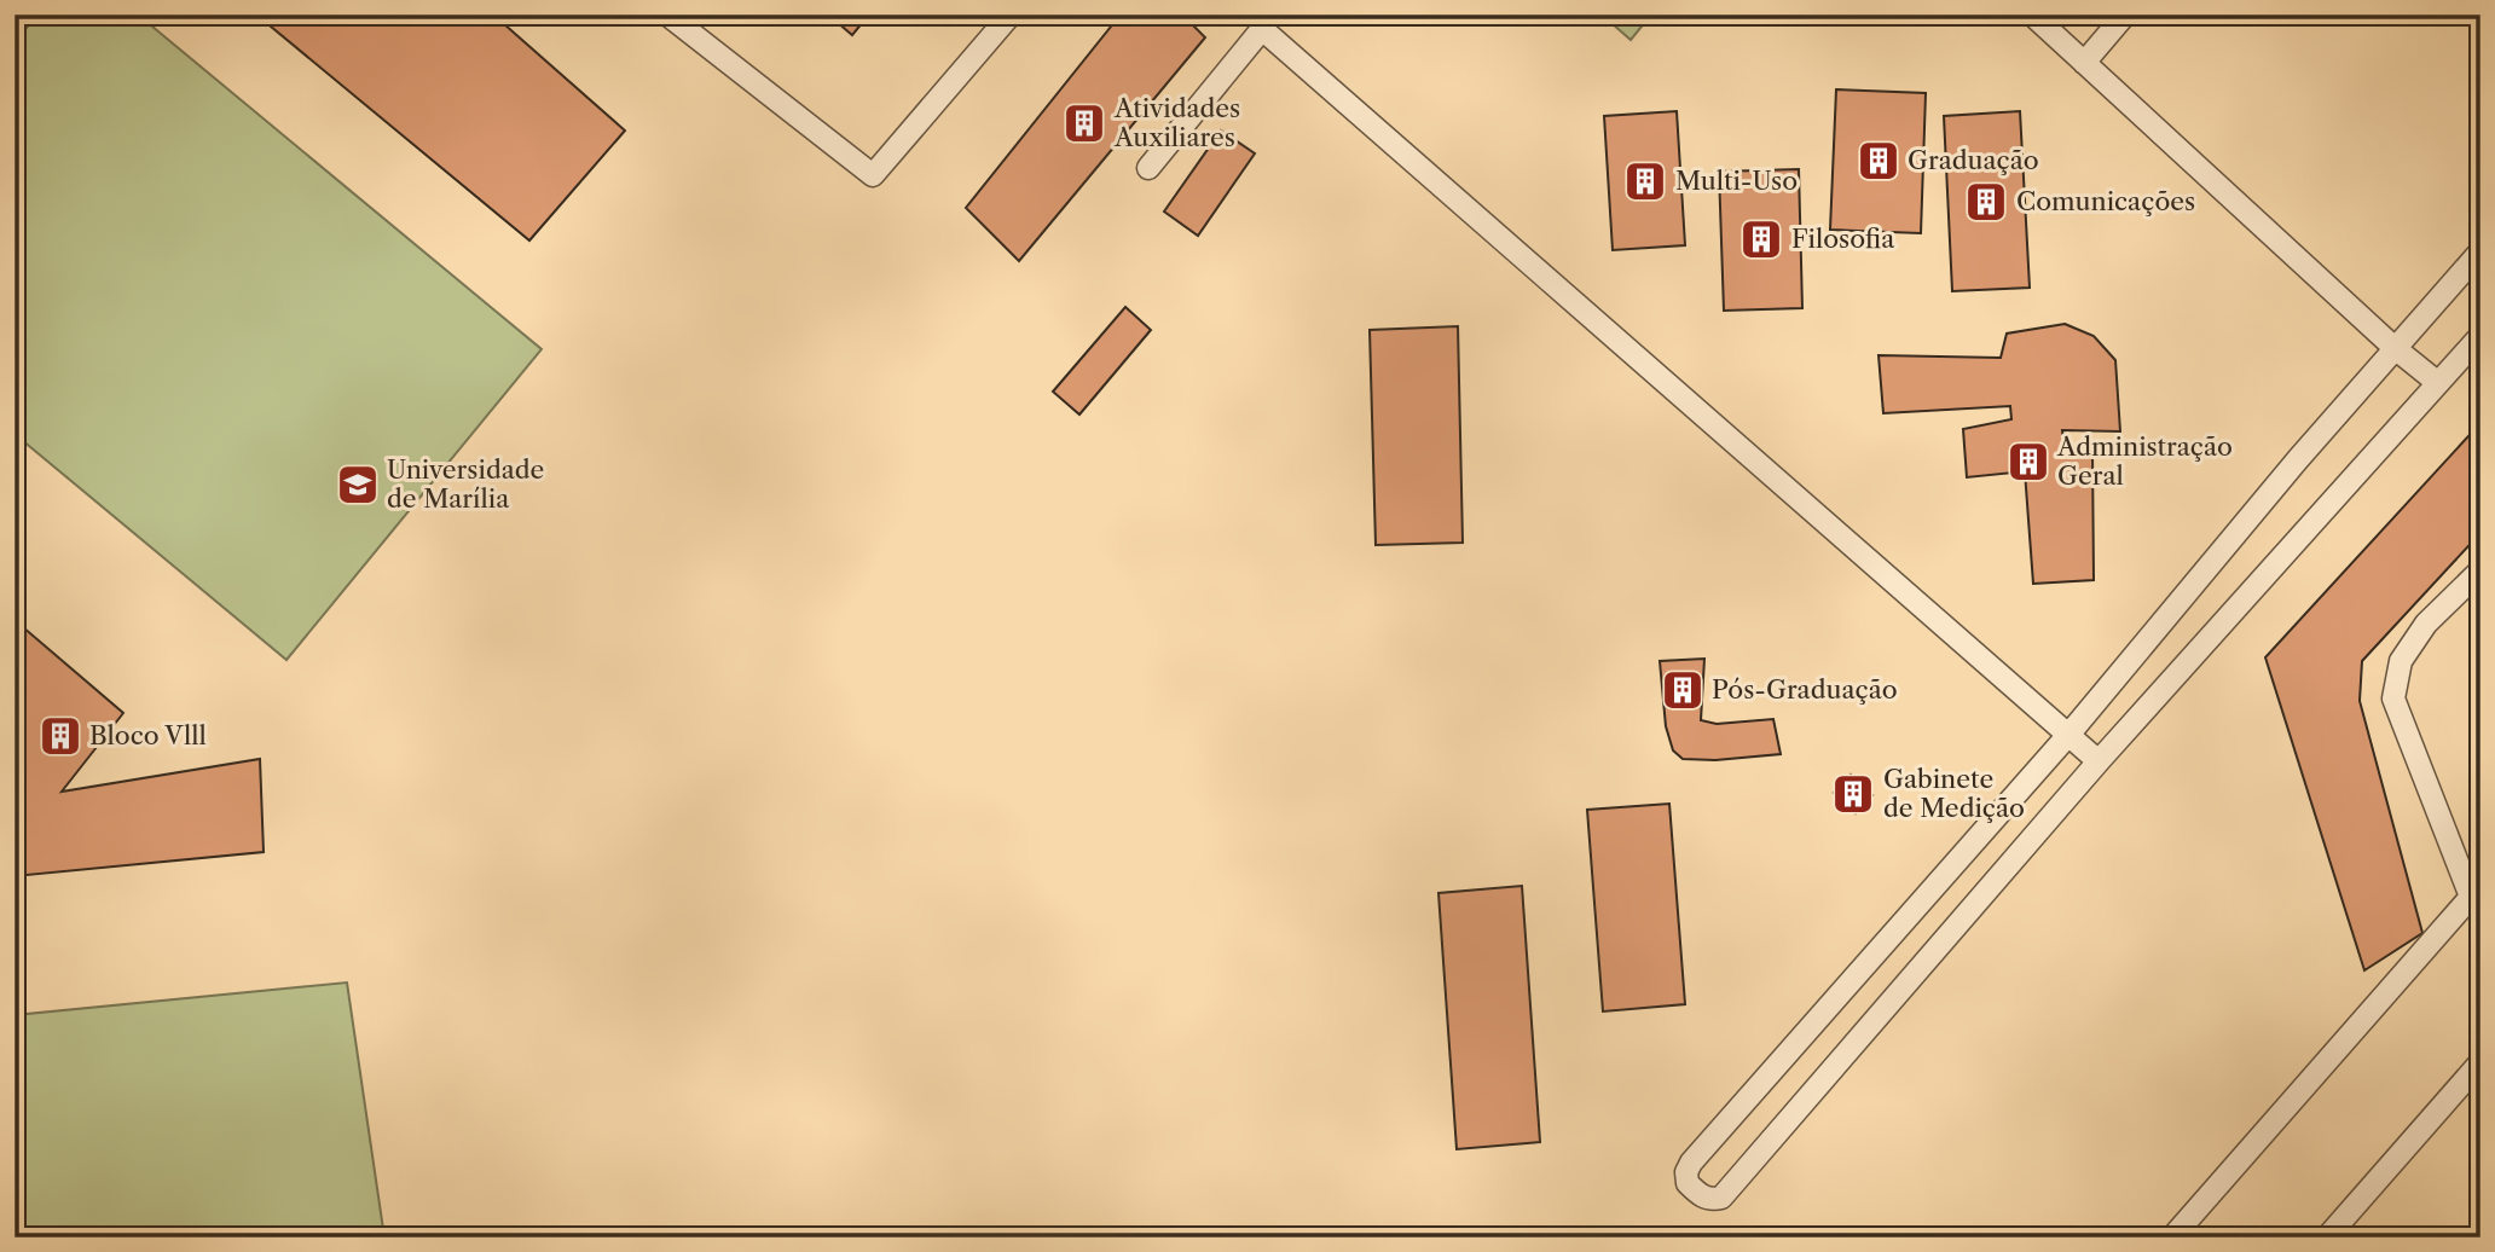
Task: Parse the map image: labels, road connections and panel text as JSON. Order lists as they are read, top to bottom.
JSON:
{
  "places": {
    "building": [
      "Atividades Auxiliares",
      "Graduação",
      "Multi-Uso",
      "Comunicações",
      "Filosofia",
      "Administração Geral",
      "Pós-Graduação",
      "Bloco Vlll",
      "Gabinete de Medição"
    ],
    "school or university": ["Universidade de Marília"]
  }
}
